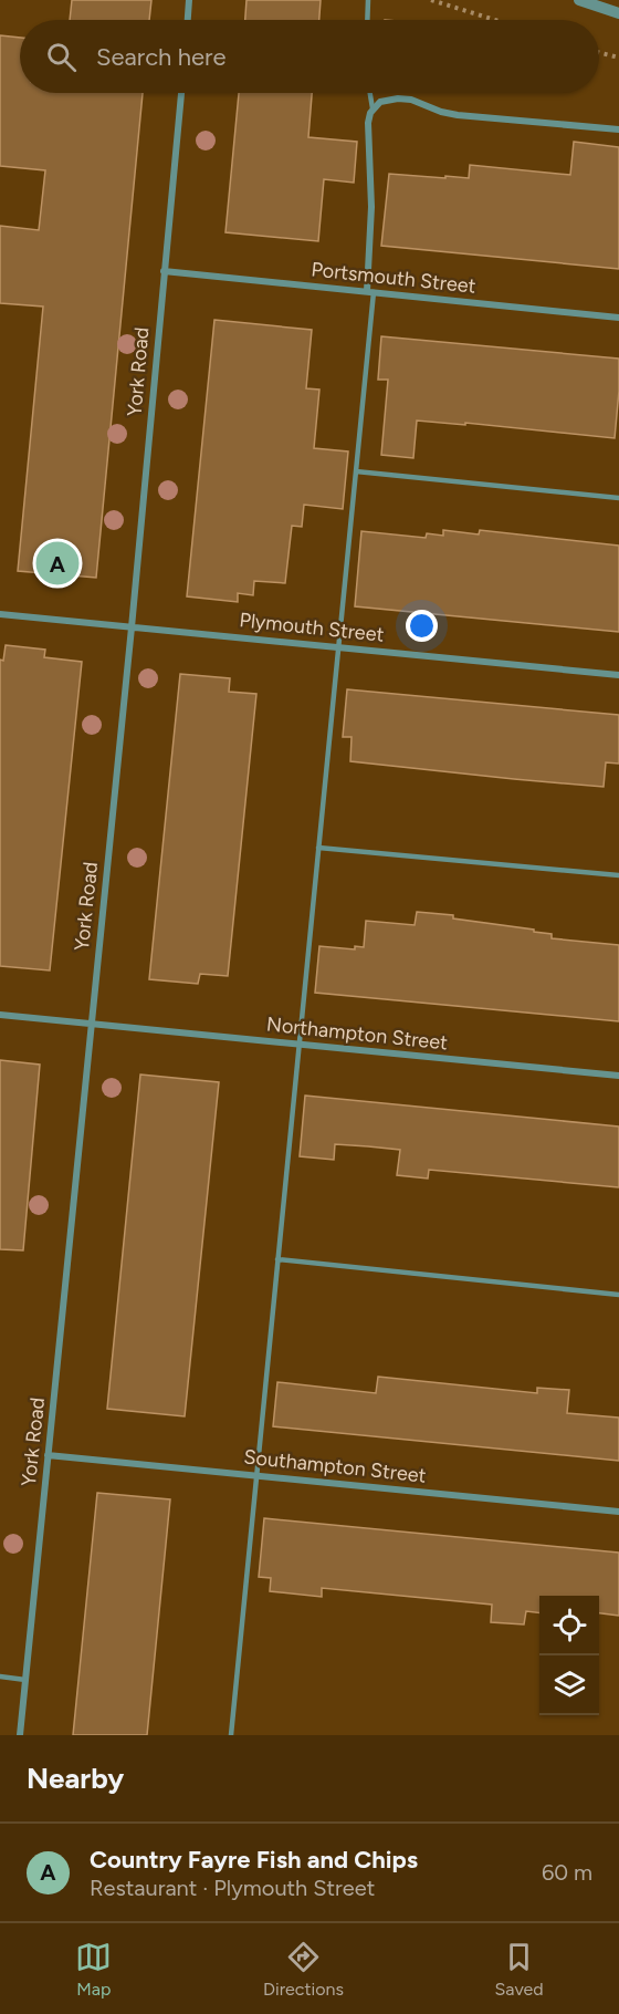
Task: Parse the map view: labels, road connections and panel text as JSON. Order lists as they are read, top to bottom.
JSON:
{
  "streets": {
    "street": [
      "Portsmouth Street",
      "York Road",
      "Plymouth Street",
      "Northampton Street",
      "Southampton Street"
    ]
  },
  "crossings": [
    ["Portsmouth Street", "York Road"],
    ["York Road", "Plymouth Street"],
    ["York Road", "Northampton Street"],
    ["York Road", "Southampton Street"]
  ],
  "page": {
    "search": "Search here",
    "pins": "A",
    "heading": "Nearby",
    "list": [
      {
        "mark": "A",
        "name": "Country Fayre Fish and Chips",
        "note": "Restaurant · Plymouth Street",
        "value": "60 m"
      }
    ],
    "nav": ["Map", "Directions", "Saved"]
  }
}
